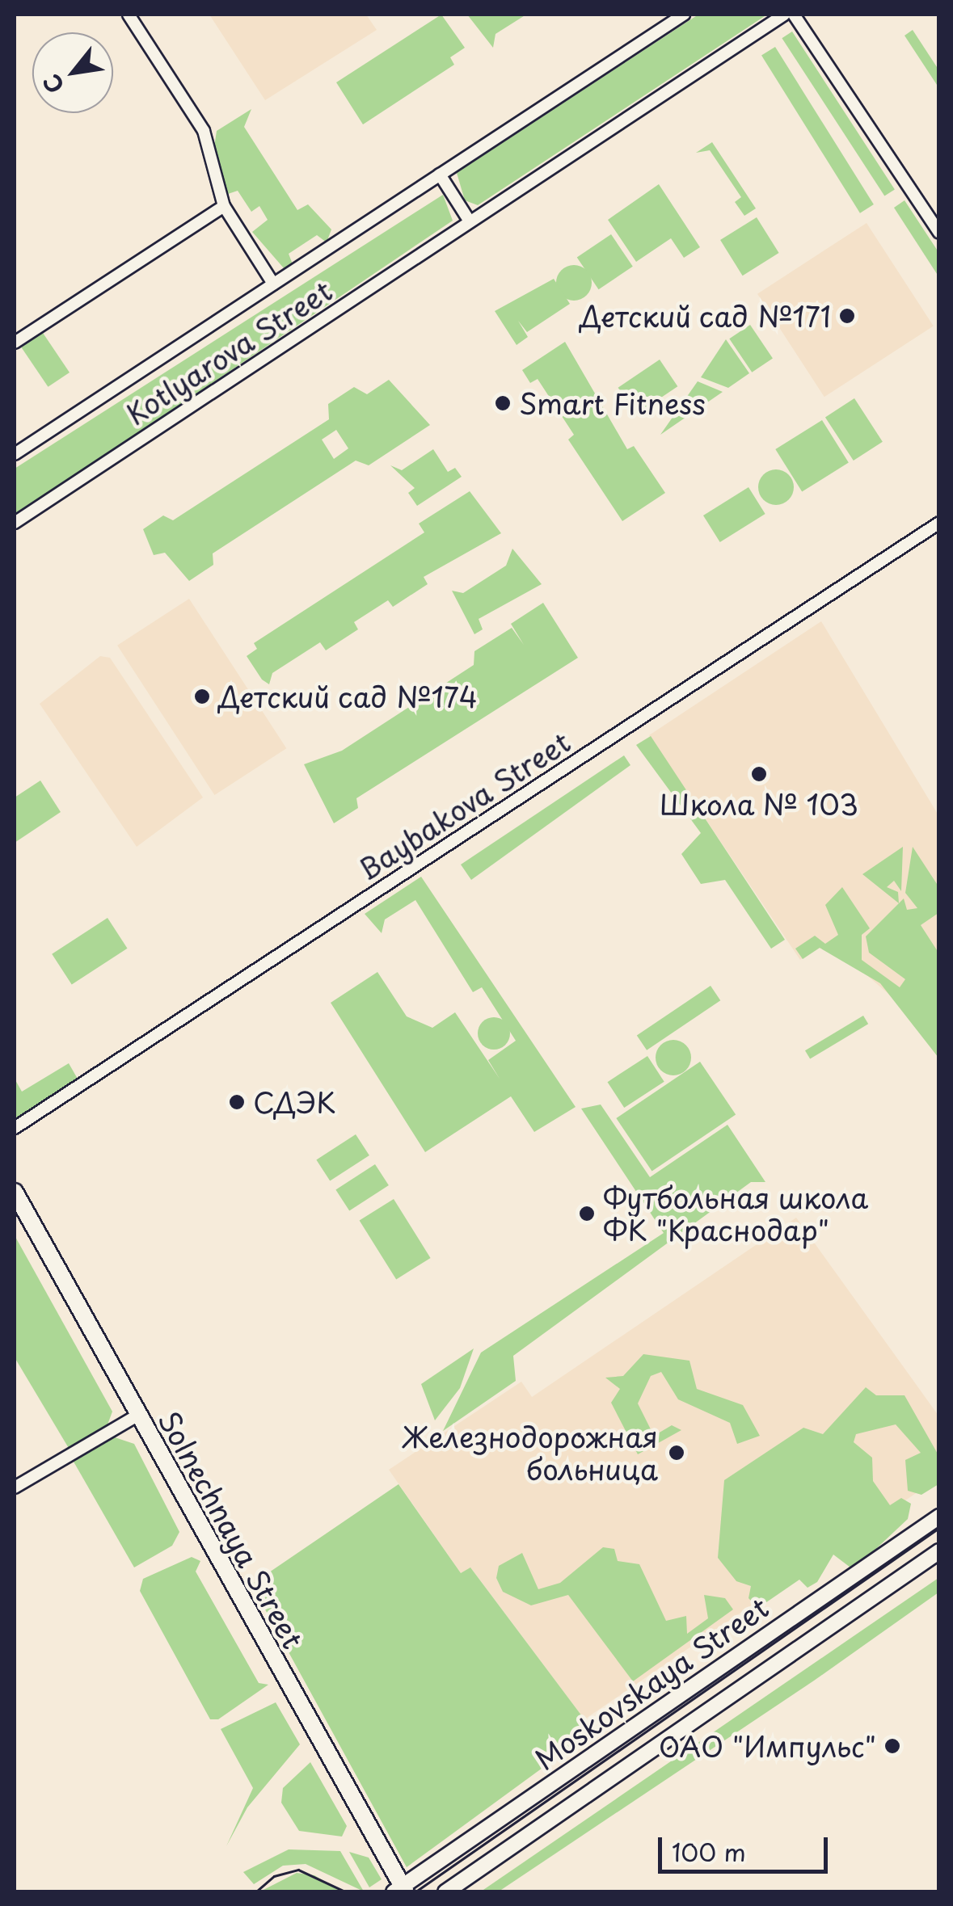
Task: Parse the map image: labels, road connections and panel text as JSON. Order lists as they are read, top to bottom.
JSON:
{
  "streets": {
    "main road": ["Solnechnaya Street"],
    "street": ["Kotlyarova Street", "Baybakova Street", "Moskovskaya Street"]
  },
  "crossings": [
    ["Solnechnaya Street", "Moskovskaya Street"]
  ],
  "places": [
    "Детский сад №171",
    "Smart Fitness",
    "Детский сад №174",
    "Школа № 103",
    "СДЭК",
    "Футбольная школа ФК \"Краснодар\"",
    "Железнодорожная больница",
    "ОАО \"Импульс\""
  ],
  "scale_bar": "100 m",
  "north": "bottom left"
}
